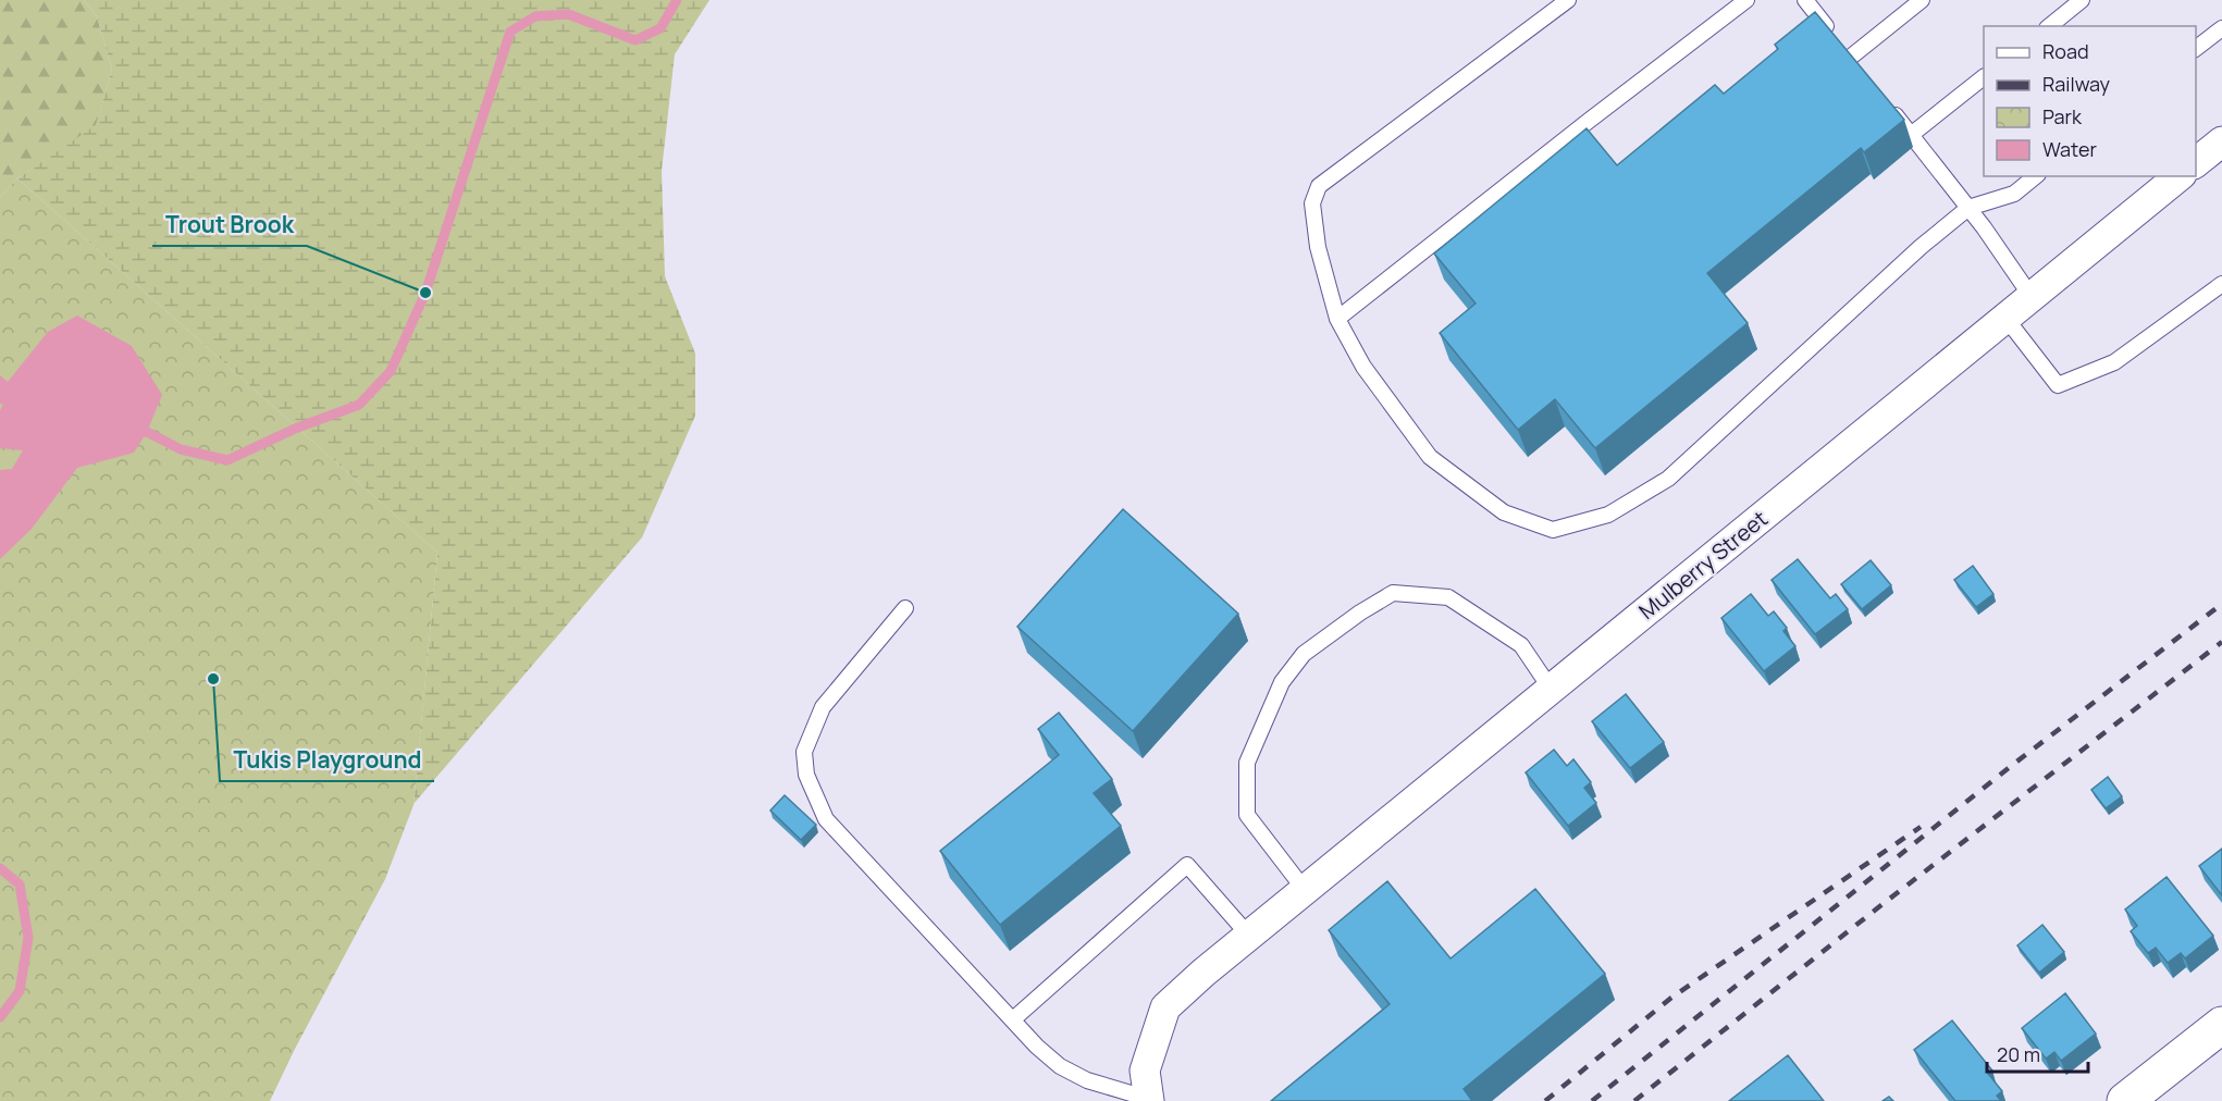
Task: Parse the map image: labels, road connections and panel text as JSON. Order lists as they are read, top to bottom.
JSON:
{
  "streets": {
    "street": ["Mulberry Street"]
  },
  "places": ["Trout Brook", "Tukis Playground"],
  "legend": [
    "Road",
    "Railway",
    "Park",
    "Water"
  ],
  "scale_bar": "20 m"
}
